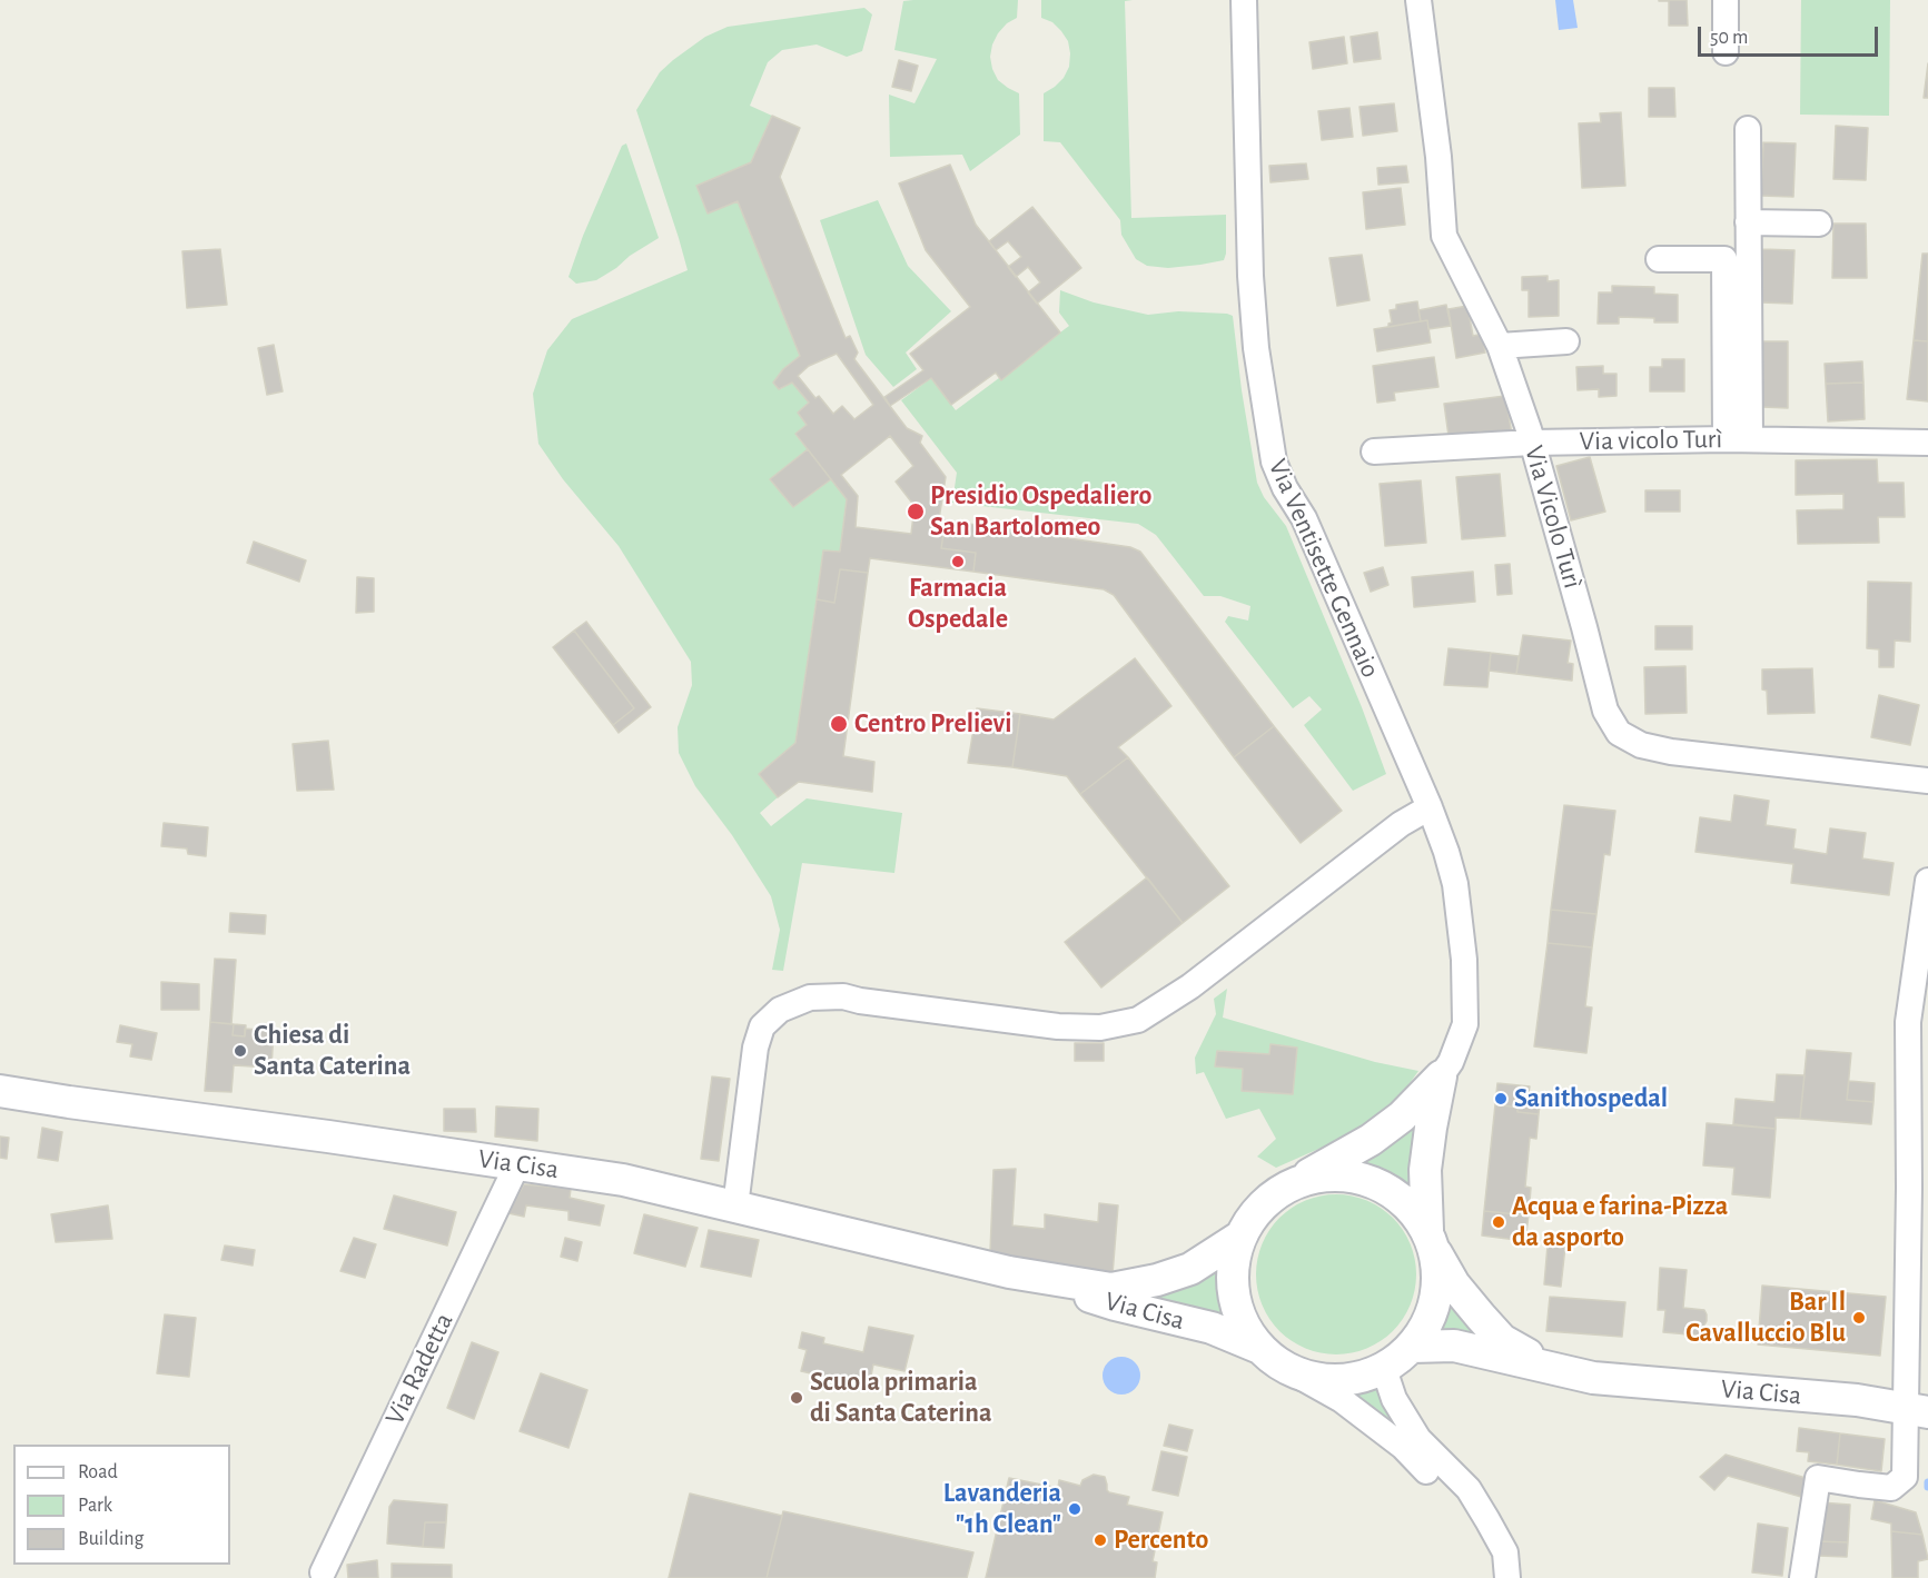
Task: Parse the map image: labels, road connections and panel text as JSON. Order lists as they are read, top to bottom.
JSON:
{
  "streets": {
    "street": [
      "Via vicolo Turì",
      "Via Vicolo Turì",
      "Via Ventisette Gennaio",
      "Via Cisa",
      "Via Radetta"
    ]
  },
  "crossings": [
    ["Via vicolo Turì", "Via Vicolo Turì"],
    ["Via Ventisette Gennaio", "Via Cisa"],
    ["Via Cisa", "Via Radetta"]
  ],
  "places": [
    "Presidio Ospedaliero San Bartolomeo",
    "Farmacia Ospedale",
    "Centro Prelievi",
    "Chiesa di Santa Caterina",
    "Sanithospedal",
    "Acqua e farina-Pizza da asporto",
    "Bar Il Cavalluccio Blu",
    "Scuola primaria di Santa Caterina",
    "Lavanderia \"1h Clean\"",
    "Percento"
  ],
  "legend": ["Road", "Park", "Building"],
  "scale_bar": "50 m"
}
